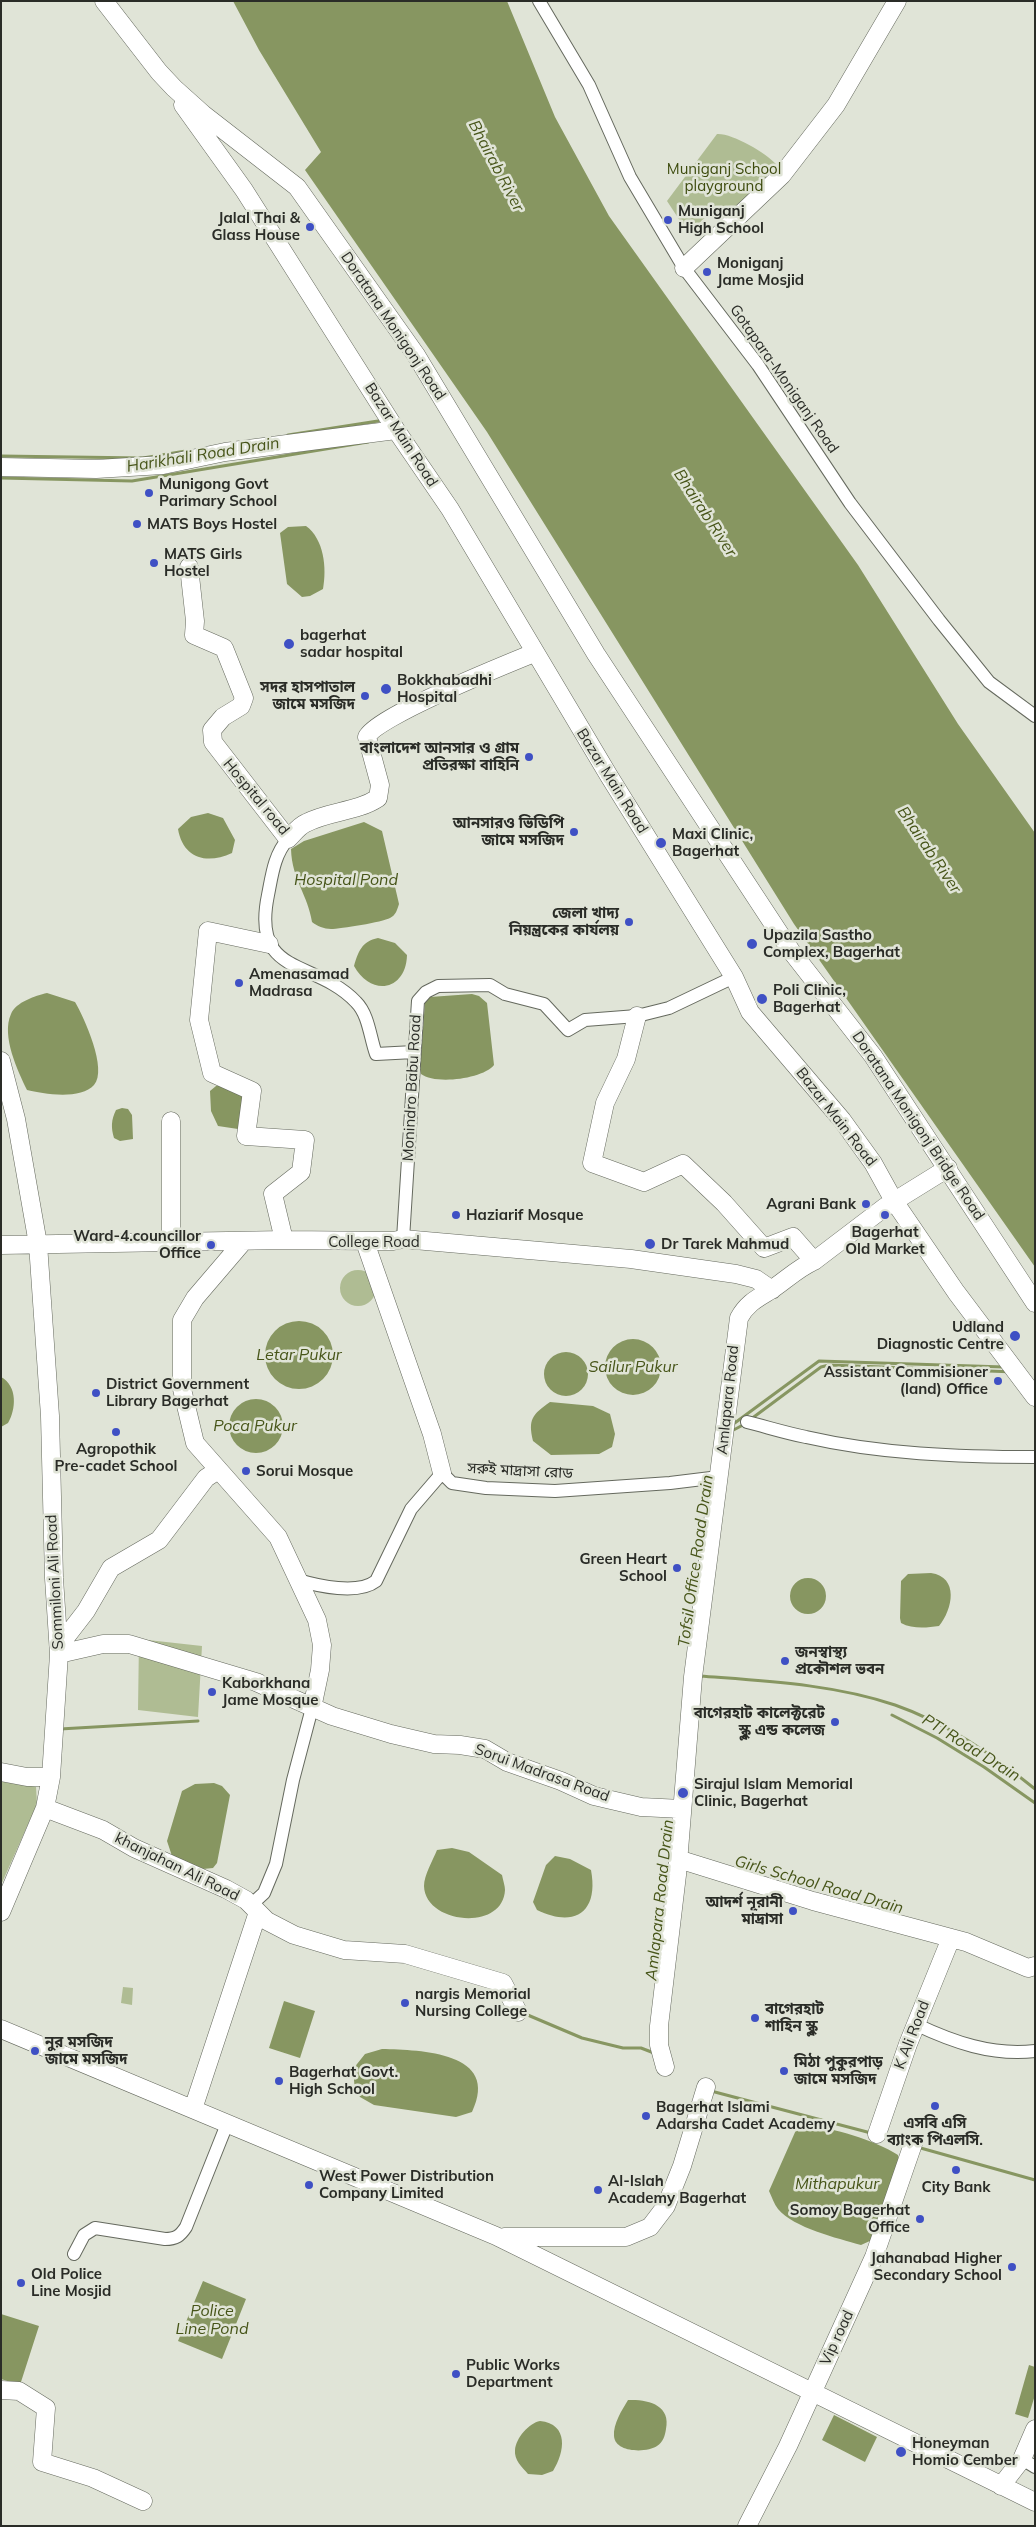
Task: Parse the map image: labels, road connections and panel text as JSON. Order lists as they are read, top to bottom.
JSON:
{
  "streets": {
    "street": [
      "Doratana Monigonj Road",
      "Gotapara-Moniganj Road",
      "Bazar Main Road",
      "Hospital road",
      "Monindro Babu Road",
      "Doratana Monigonj Bridge Road",
      "College Road",
      "Amlapara Road",
      "সরুই মাদ্রাসা রোড",
      "Sommiloni Ali Road",
      "Sorui Madrasa Road",
      "khanjahan Ali Road",
      "K Ali Road",
      "Vip road"
    ]
  },
  "crossings": [
    ["Doratana Monigonj Road", "Bazar Main Road"],
    ["Doratana Monigonj Road", "Doratana Monigonj Bridge Road"],
    ["Bazar Main Road", "Hospital road"],
    ["Bazar Main Road", "Monindro Babu Road"],
    ["Bazar Main Road", "Amlapara Road"],
    ["Monindro Babu Road", "College Road"],
    ["Doratana Monigonj Bridge Road", "Amlapara Road"],
    ["College Road", "Amlapara Road"],
    ["College Road", "Sommiloni Ali Road"],
    ["Amlapara Road", "সরুই মাদ্রাসা রোড"],
    ["Amlapara Road", "Sorui Madrasa Road"],
    ["Sommiloni Ali Road", "Sorui Madrasa Road"],
    ["Sommiloni Ali Road", "khanjahan Ali Road"]
  ],
  "water": [
    "Bhairab River",
    "Harikhali Road Drain",
    "Hospital Pond",
    "Letar Pukur",
    "Sailur Pukur",
    "Poca Pukur",
    "Tofsil Office Road Drain",
    "PTI Road Drain",
    "Girls School Road Drain",
    "Amlapara Road Drain",
    "Mithapukur",
    "Police Line Pond"
  ],
  "parks": ["Muniganj School playground"],
  "places": [
    "Muniganj High School",
    "Jalal Thai & Glass House",
    "Moniganj Jame Mosjid",
    "Munigong Govt Parimary School",
    "MATS Boys Hostel",
    "MATS Girls Hostel",
    "bagerhat sadar hospital",
    "Bokkhabadhi Hospital",
    "সদর হাসপাতাল জামে মসজিদ",
    "বাংলাদেশ আনসার ও গ্রাম প্রতিরক্ষা বাহিনি",
    "আনসারও ভিডিপি জামে মসজিদ",
    "Maxi Clinic, Bagerhat",
    "জেলা খাদ্য নিয়ন্ত্রকের কার্যলয়",
    "Upazila Sastho Complex, Bagerhat",
    "Amenasamad Madrasa",
    "Poli Clinic, Bagerhat",
    "Agrani Bank",
    "Haziarif Mosque",
    "Bagerhat Old Market",
    "Dr Tarek Mahmud",
    "Ward-4.councillor Office",
    "Udland Diagnostic Centre",
    "Assistant Commisioner (land) Office",
    "District Government Library Bagerhat",
    "Agropothik Pre-cadet School",
    "Sorui Mosque",
    "Green Heart School",
    "জনস্বাস্থ্য প্রকৌশল ভবন",
    "Kaborkhana Jame Mosque",
    "বাগেরহাট কালেক্টরেট স্কুল এন্ড কলেজ",
    "Sirajul Islam Memorial Clinic, Bagerhat",
    "আদর্শ নূরানী মাদ্রাসা",
    "nargis Memorial Nursing College",
    "বাগেরহাট শাহিন স্কুল",
    "নুর মসজিদ জামে মসজিদ",
    "মিঠা পুকুরপাড় জামে মসজিদ",
    "Bagerhat Govt. High School",
    "এসবি এসি ব্যাংক পিএলসি.",
    "Bagerhat Islami Adarsha Cadet Academy",
    "City Bank",
    "West Power Distribution Company Limited",
    "Al-Islah Academy Bagerhat",
    "Somoy Bagerhat Office",
    "Jahanabad Higher Secondary School",
    "Old Police Line Mosjid",
    "Public Works Department",
    "Honeyman Homio Cember"
  ]
}
